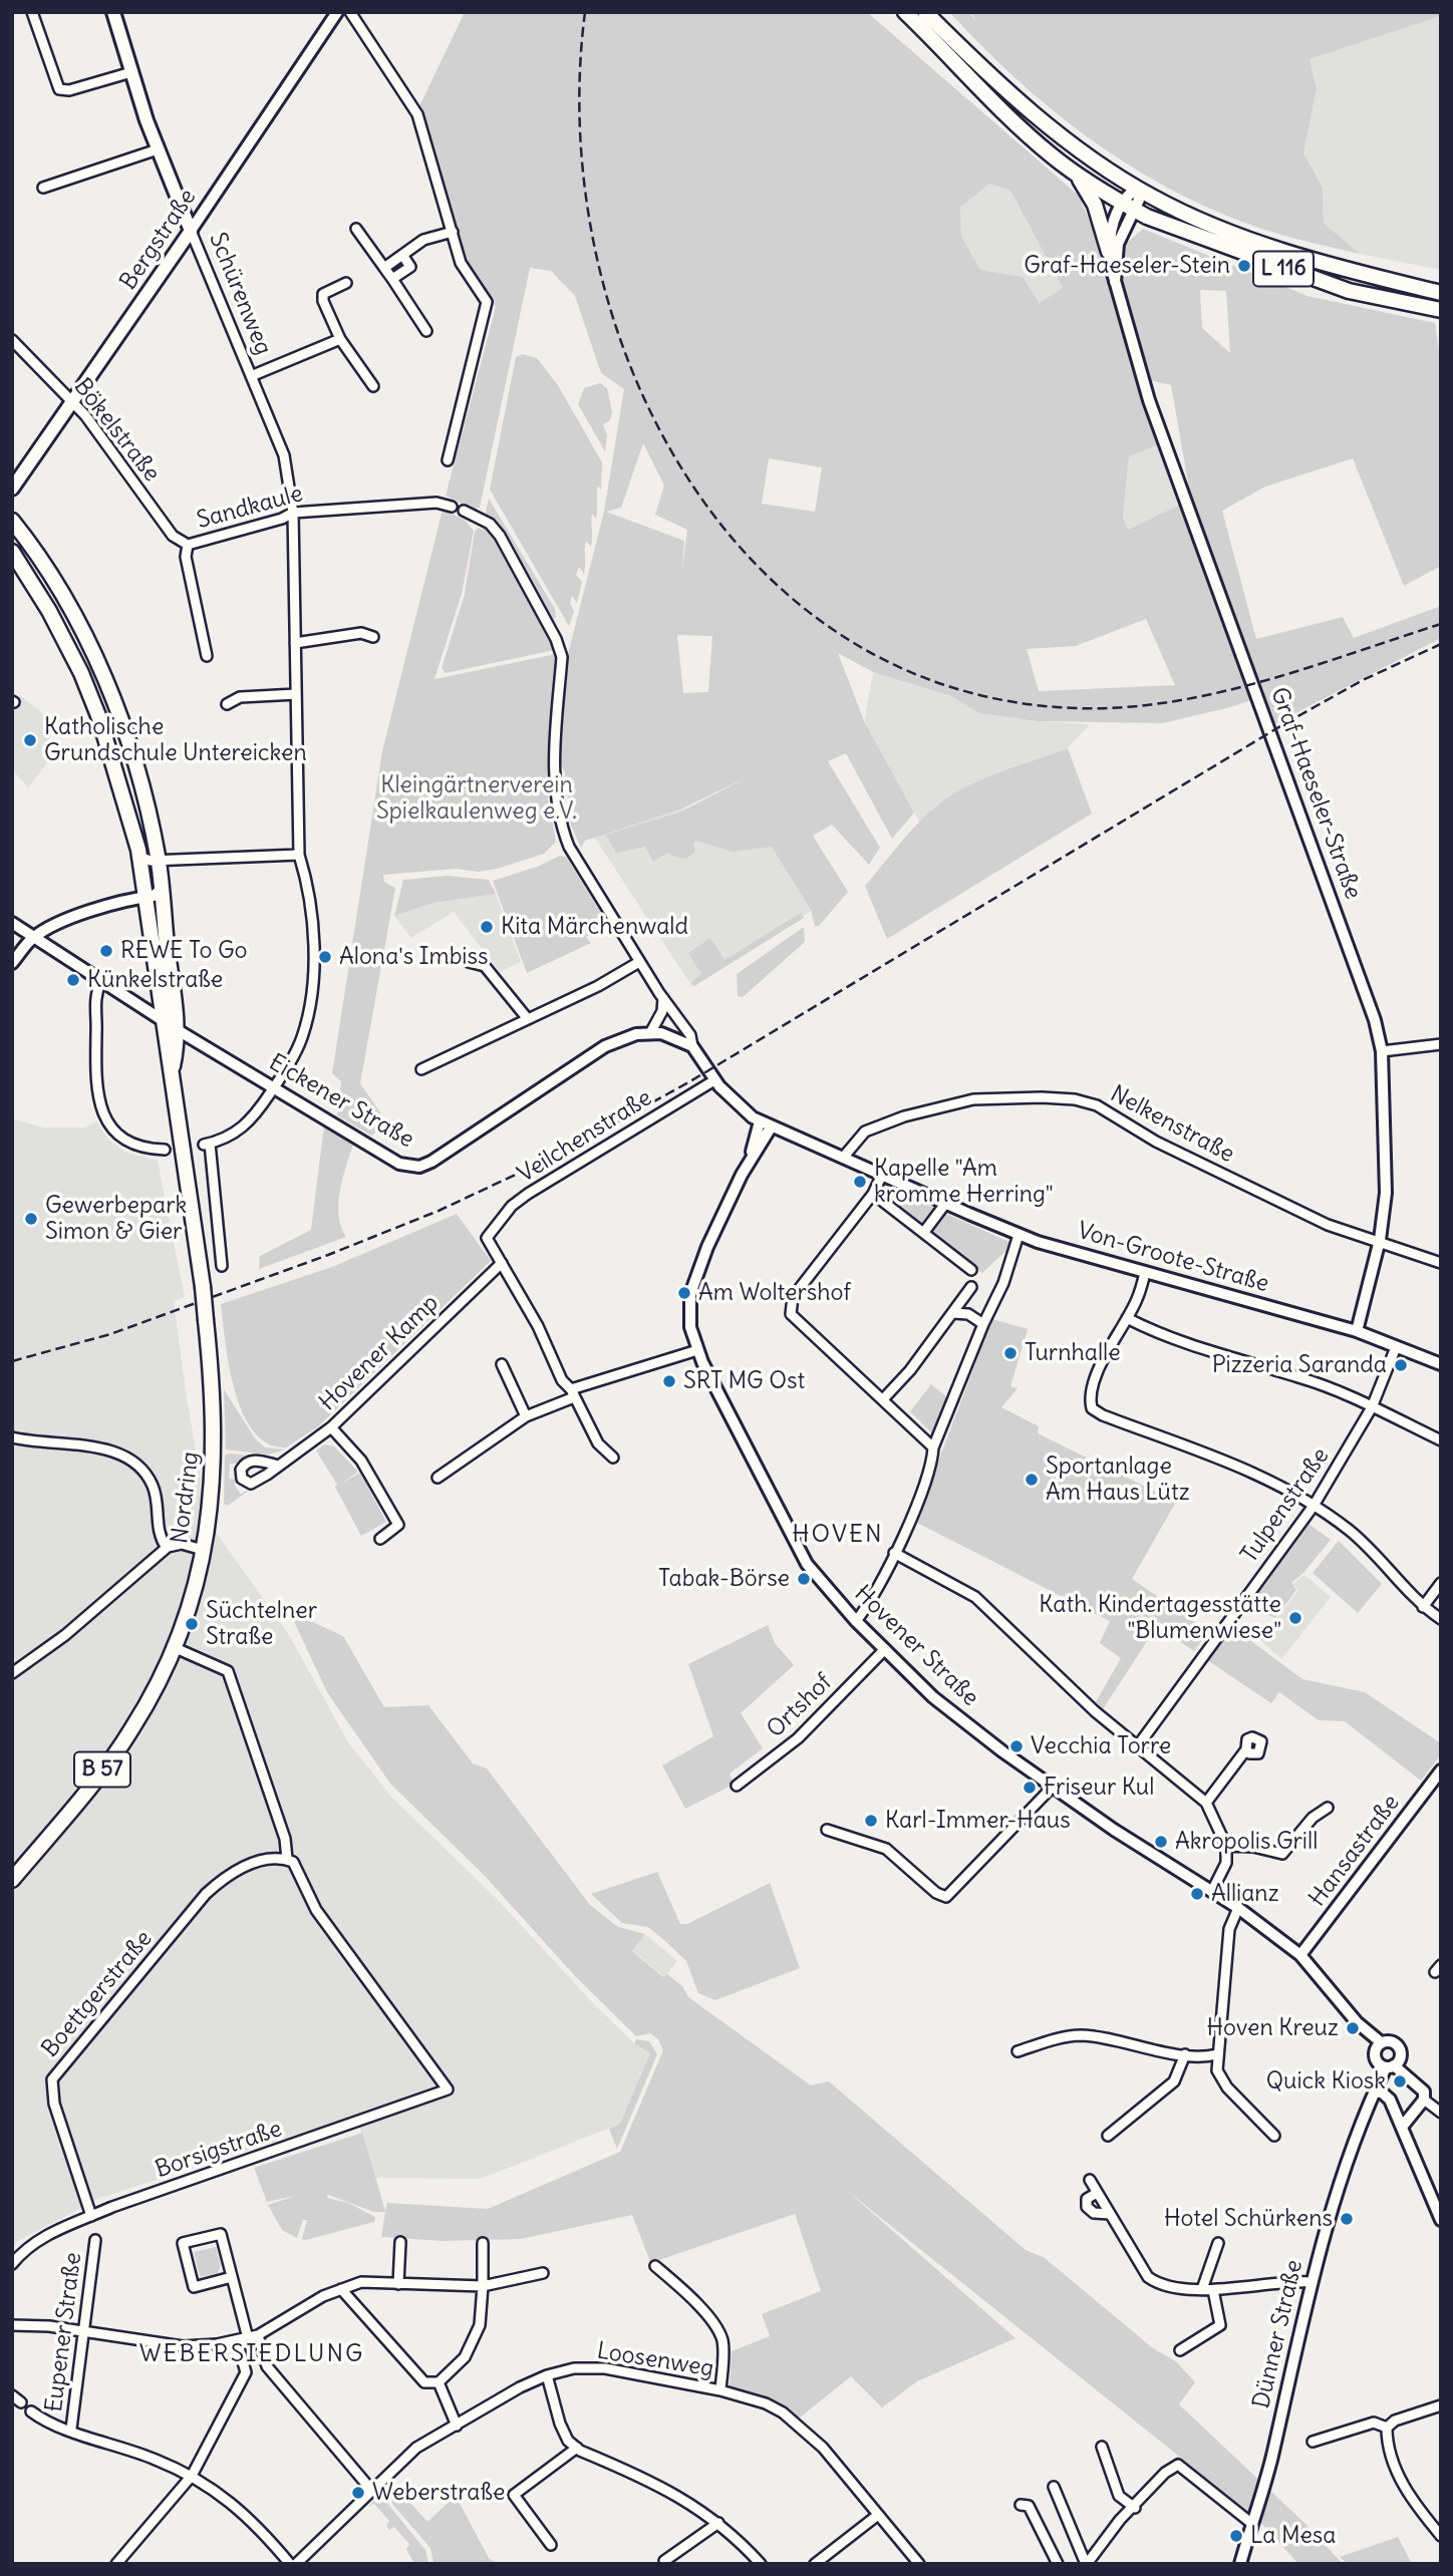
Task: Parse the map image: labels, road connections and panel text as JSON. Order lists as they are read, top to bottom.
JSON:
{
  "streets": {
    "main road": [
      "Bergstraße",
      "L 116",
      "Schürenweg",
      "Nordring",
      "B 57"
    ],
    "street": [
      "Bökelstraße",
      "Sandkaule",
      "Graf-Haeseler-Straße",
      "Eickener Straße",
      "Nelkenstraße",
      "Veilchenstraße",
      "Von-Groote-Straße",
      "Hovener Kamp",
      "Tulpenstraße",
      "Hovener Straße",
      "Ortshof",
      "Hansastraße",
      "Boettgerstraße",
      "Borsigstraße",
      "Eupener Straße",
      "Dünner Straße",
      "Loosenweg"
    ]
  },
  "crossings": [
    ["Bergstraße", "Schürenweg"],
    ["Bergstraße", "Bökelstraße"],
    ["L 116", "Graf-Haeseler-Straße"],
    ["Schürenweg", "Sandkaule"],
    ["Schürenweg", "Eickener Straße"],
    ["Bökelstraße", "Sandkaule"],
    ["Graf-Haeseler-Straße", "Nelkenstraße"],
    ["Graf-Haeseler-Straße", "Von-Groote-Straße"],
    ["Eickener Straße", "Von-Groote-Straße"],
    ["Eickener Straße", "Nordring"],
    ["Eickener Straße", "B 57"],
    ["Nelkenstraße", "Von-Groote-Straße"],
    ["Veilchenstraße", "Von-Groote-Straße"],
    ["Veilchenstraße", "Hovener Kamp"],
    ["Von-Groote-Straße", "Tulpenstraße"],
    ["Von-Groote-Straße", "Hovener Straße"],
    ["Nordring", "B 57"],
    ["Hovener Straße", "Ortshof"],
    ["Hovener Straße", "Hansastraße"],
    ["Boettgerstraße", "Borsigstraße"]
  ],
  "districts": ["HOVEN", "WEBERSIEDLUNG"],
  "parks": ["Kleingärtnerverein Spielkaulenweg e.V."],
  "places": [
    "Graf-Haeseler-Stein",
    "Katholische Grundschule Untereicken",
    "Kita Märchenwald",
    "REWE To Go",
    "Alona's Imbiss",
    "Künkelstraße",
    "Kapelle \"Am kromme Herring\"",
    "Gewerbepark Simon & Gier",
    "Am Woltershof",
    "Turnhalle",
    "Pizzeria Saranda",
    "SRT MG Ost",
    "Sportanlage Am Haus Lütz",
    "Tabak-Börse",
    "Kath. Kindertagesstätte \"Blumenwiese\"",
    "Süchtelner Straße",
    "Vecchia Torre",
    "Friseur Kul",
    "Karl-Immer-Haus",
    "Akropolis Grill",
    "Allianz",
    "Hoven Kreuz",
    "Quick Kiosk",
    "Hotel Schürkens",
    "Weberstraße",
    "La Mesa"
  ]
}
